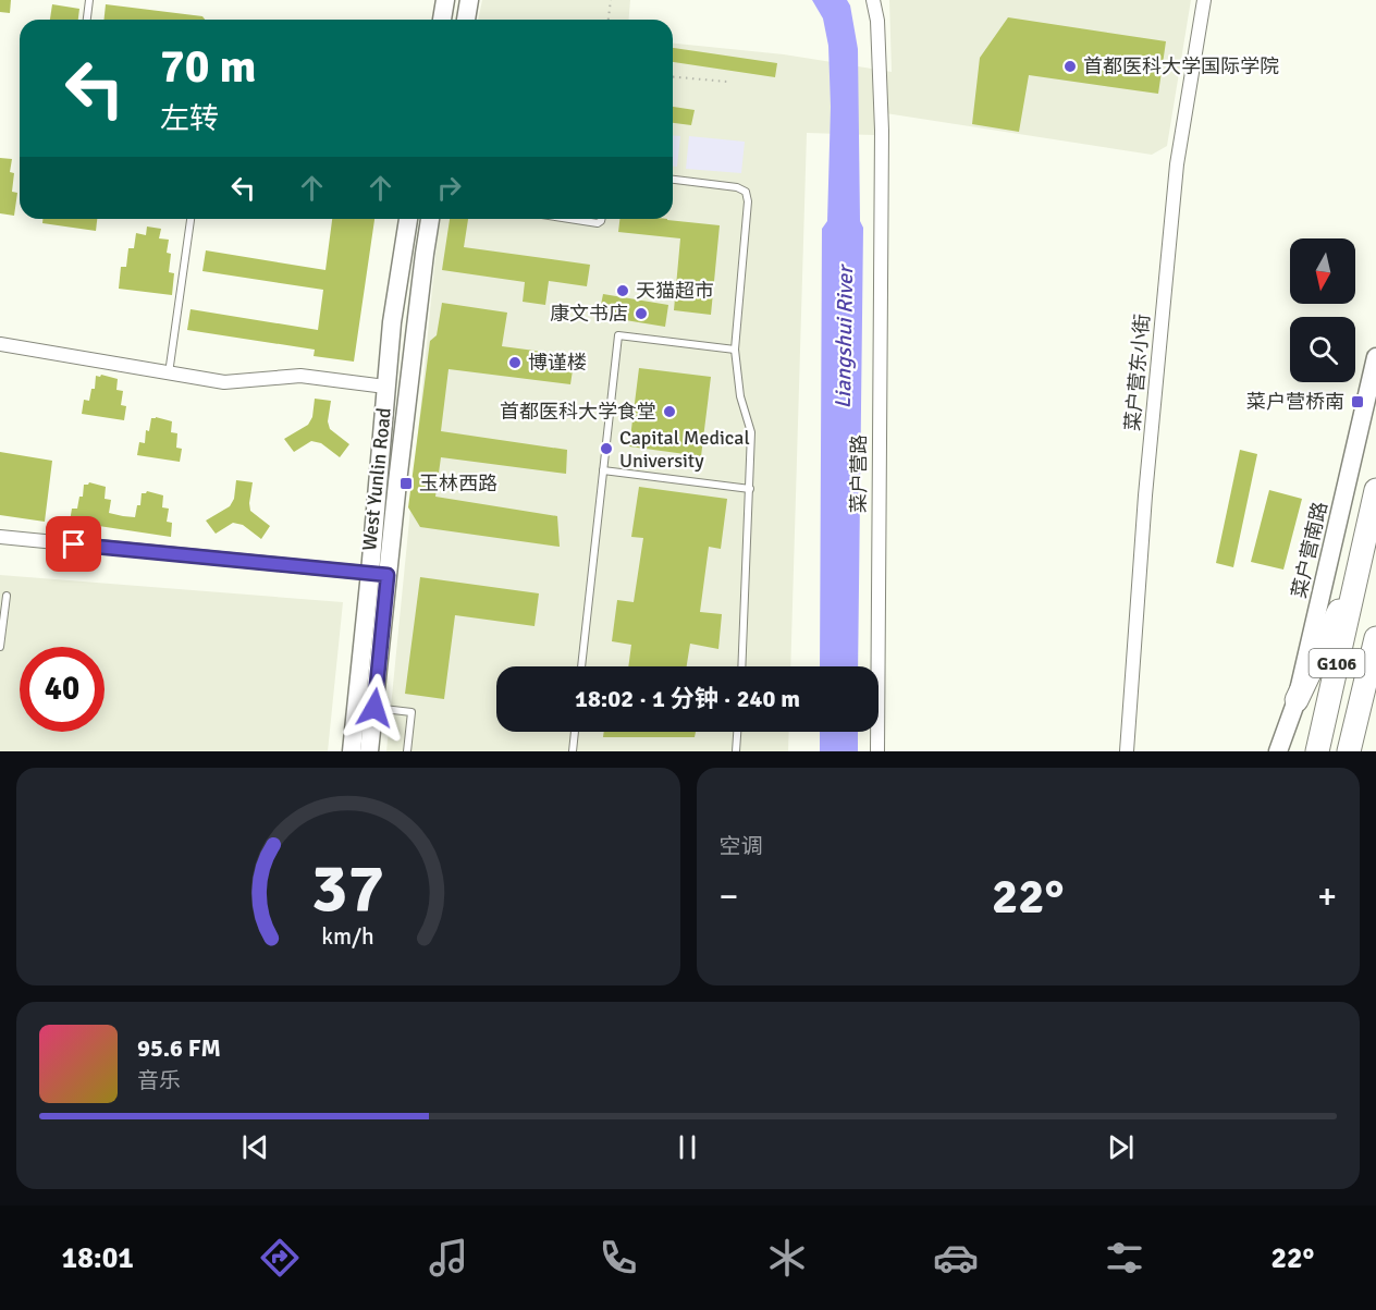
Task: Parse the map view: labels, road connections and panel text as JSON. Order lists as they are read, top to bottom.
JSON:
{
  "streets": {
    "highway": ["G106"],
    "street": [
      "菜户营东小街",
      "菜户营路",
      "West Yunlin Road",
      "菜户营南路"
    ]
  },
  "water": ["Liangshui River"],
  "places": {
    "other": [
      "首都医科大学国际学院",
      "天猫超市",
      "康文书店",
      "博谨楼",
      "首都医科大学食堂",
      "Capital Medical University"
    ],
    "transit": ["菜户营桥南", "玉林西路"]
  },
  "north": "bottom",
  "page": {
    "turn": ["70 m", "左转"],
    "limit": "40",
    "trip": "18:02 · 1 分钟 · 240 m",
    "tile": "空调",
    "heat": ["−", "22°", "+"],
    "song": ["95.6 FM", "音乐"],
    "tabs": ["18:01", "22°"],
    "gauge": ["37", "km/h"]
  }
}
